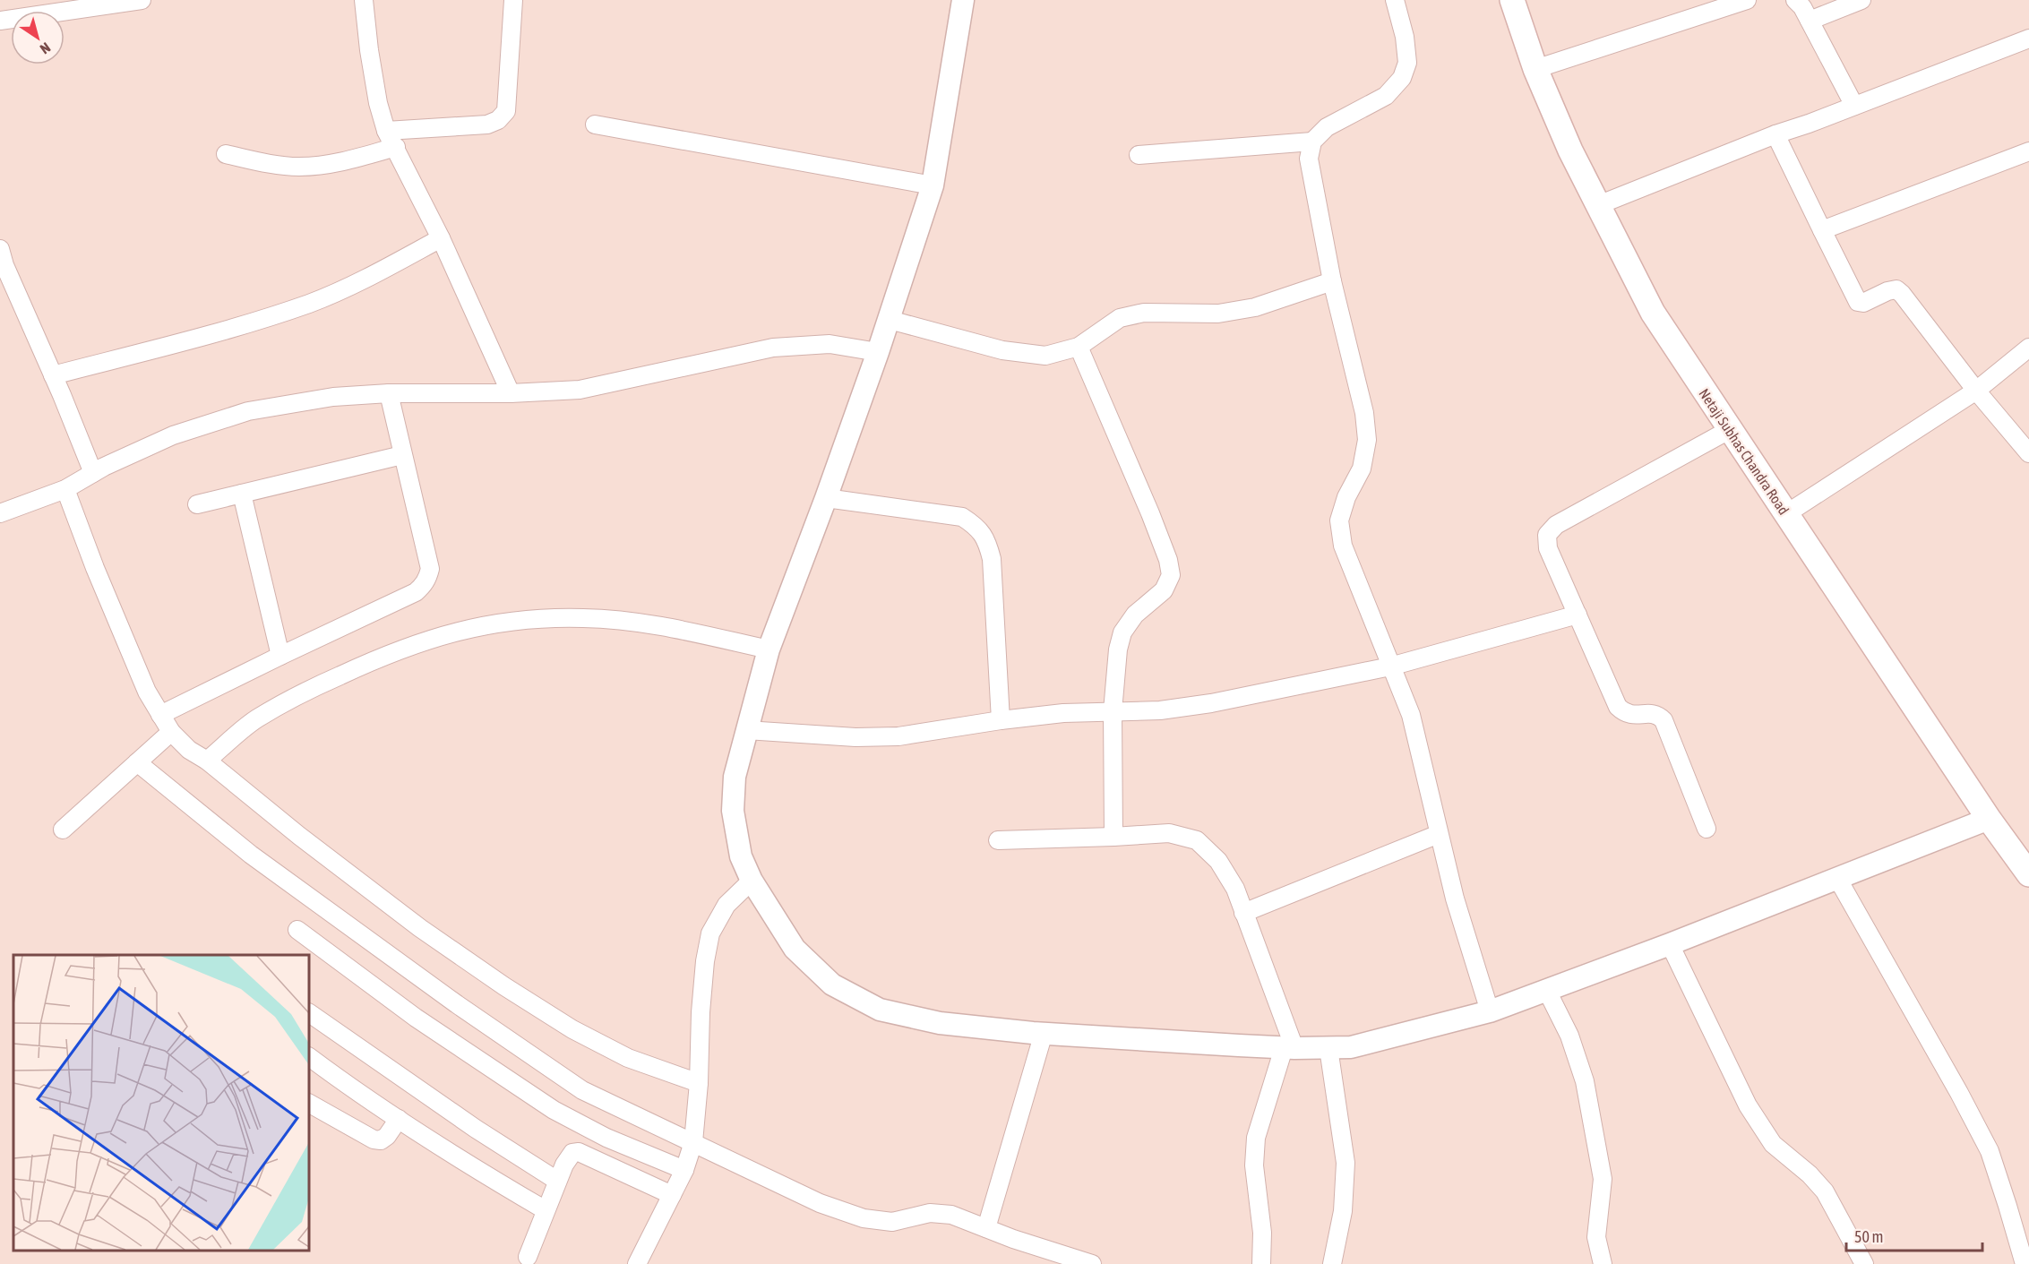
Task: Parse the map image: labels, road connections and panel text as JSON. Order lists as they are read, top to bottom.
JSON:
{
  "streets": {
    "main road": ["Netaji Subhas Chandra Road"]
  },
  "scale_bar": "50 m",
  "north": "bottom right"
}
